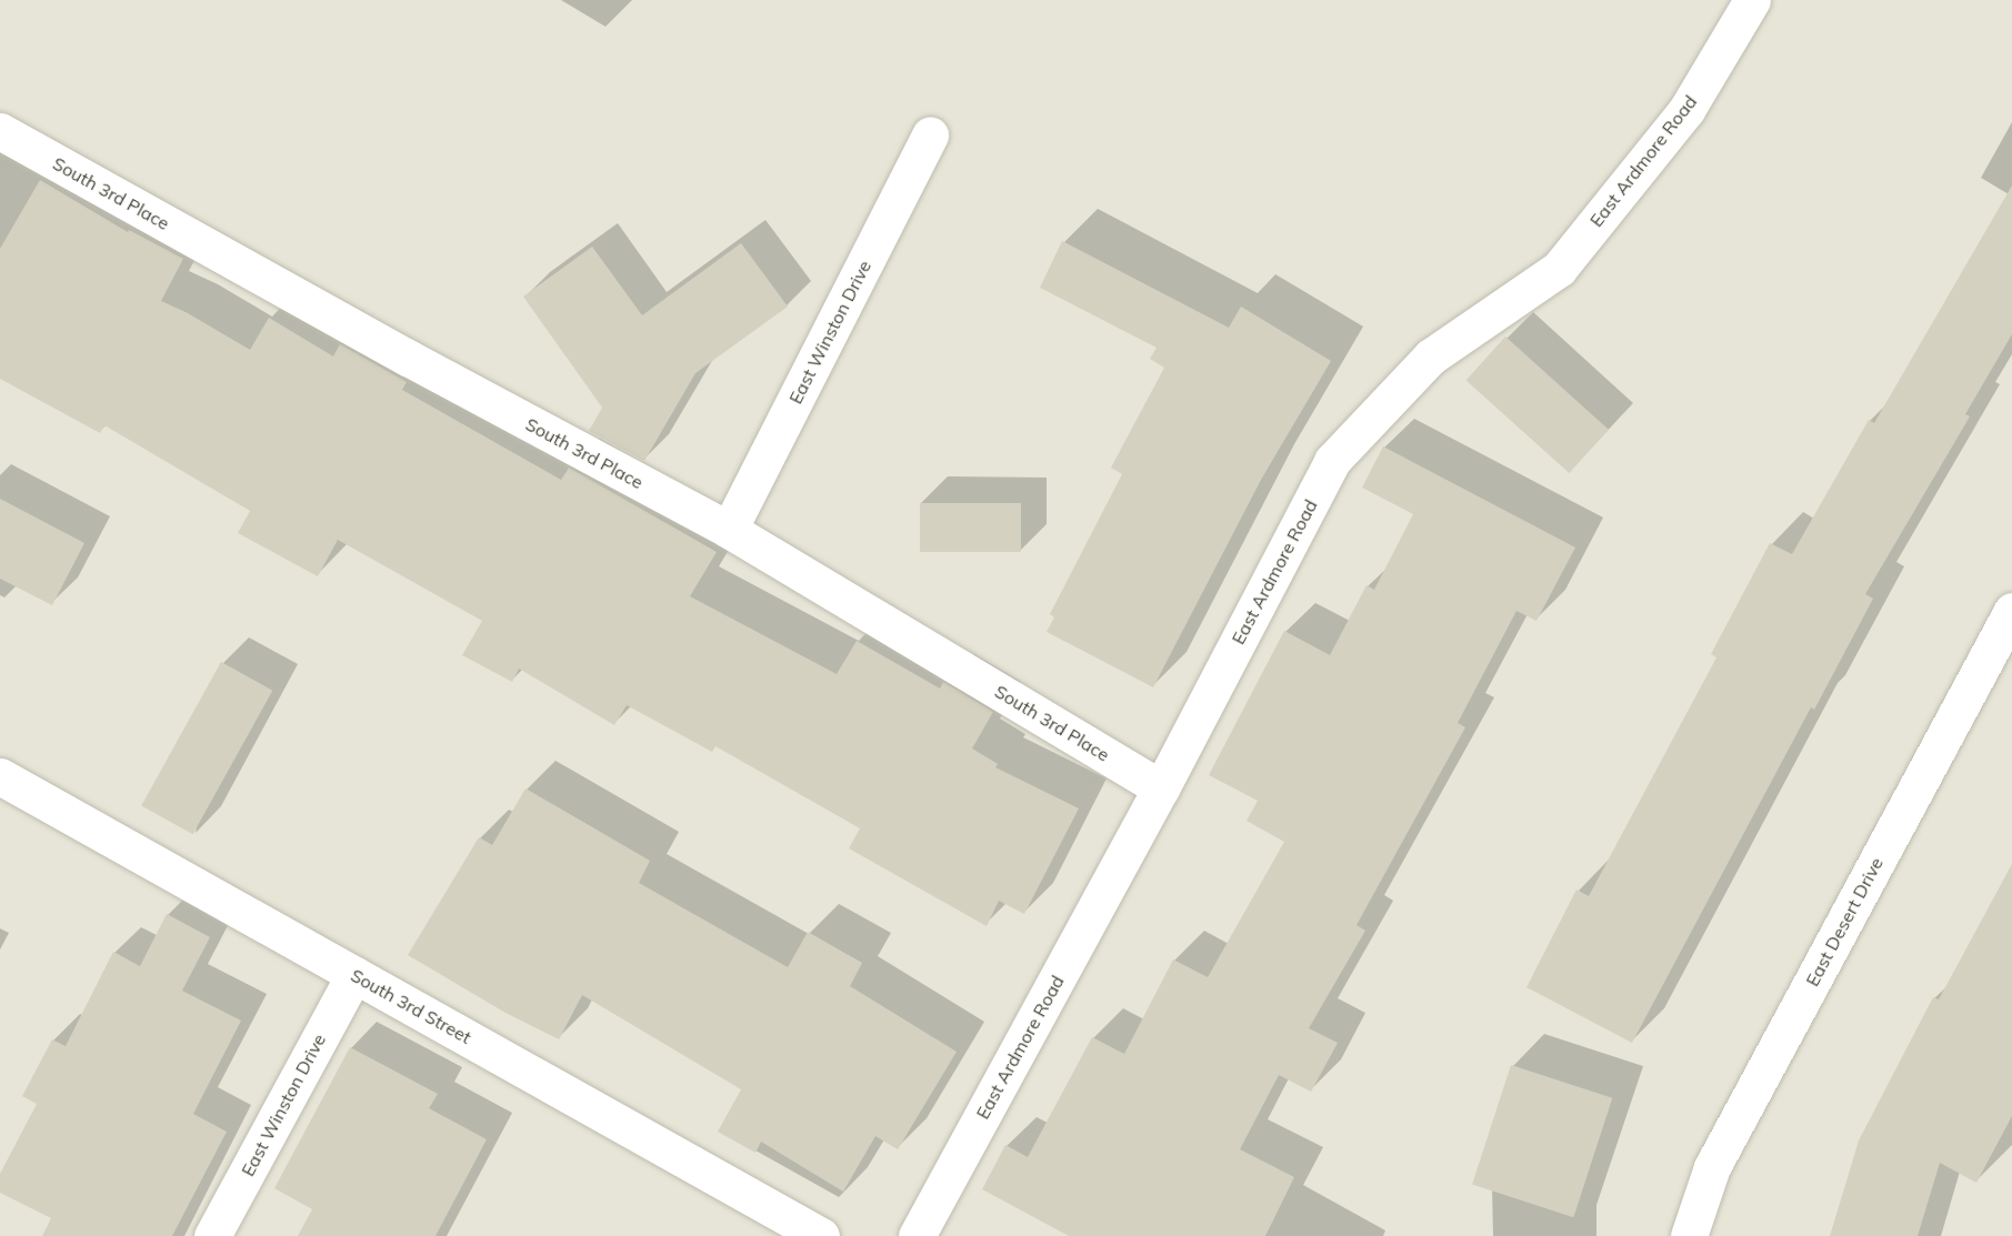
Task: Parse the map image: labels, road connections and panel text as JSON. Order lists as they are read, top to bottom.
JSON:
{
  "streets": {
    "street": [
      "East Ardmore Road",
      "South 3rd Place",
      "East Winston Drive",
      "East Desert Drive",
      "South 3rd Street"
    ]
  },
  "crossings": [
    ["East Ardmore Road", "South 3rd Place"],
    ["South 3rd Place", "East Winston Drive"],
    ["East Winston Drive", "South 3rd Street"]
  ]
}
